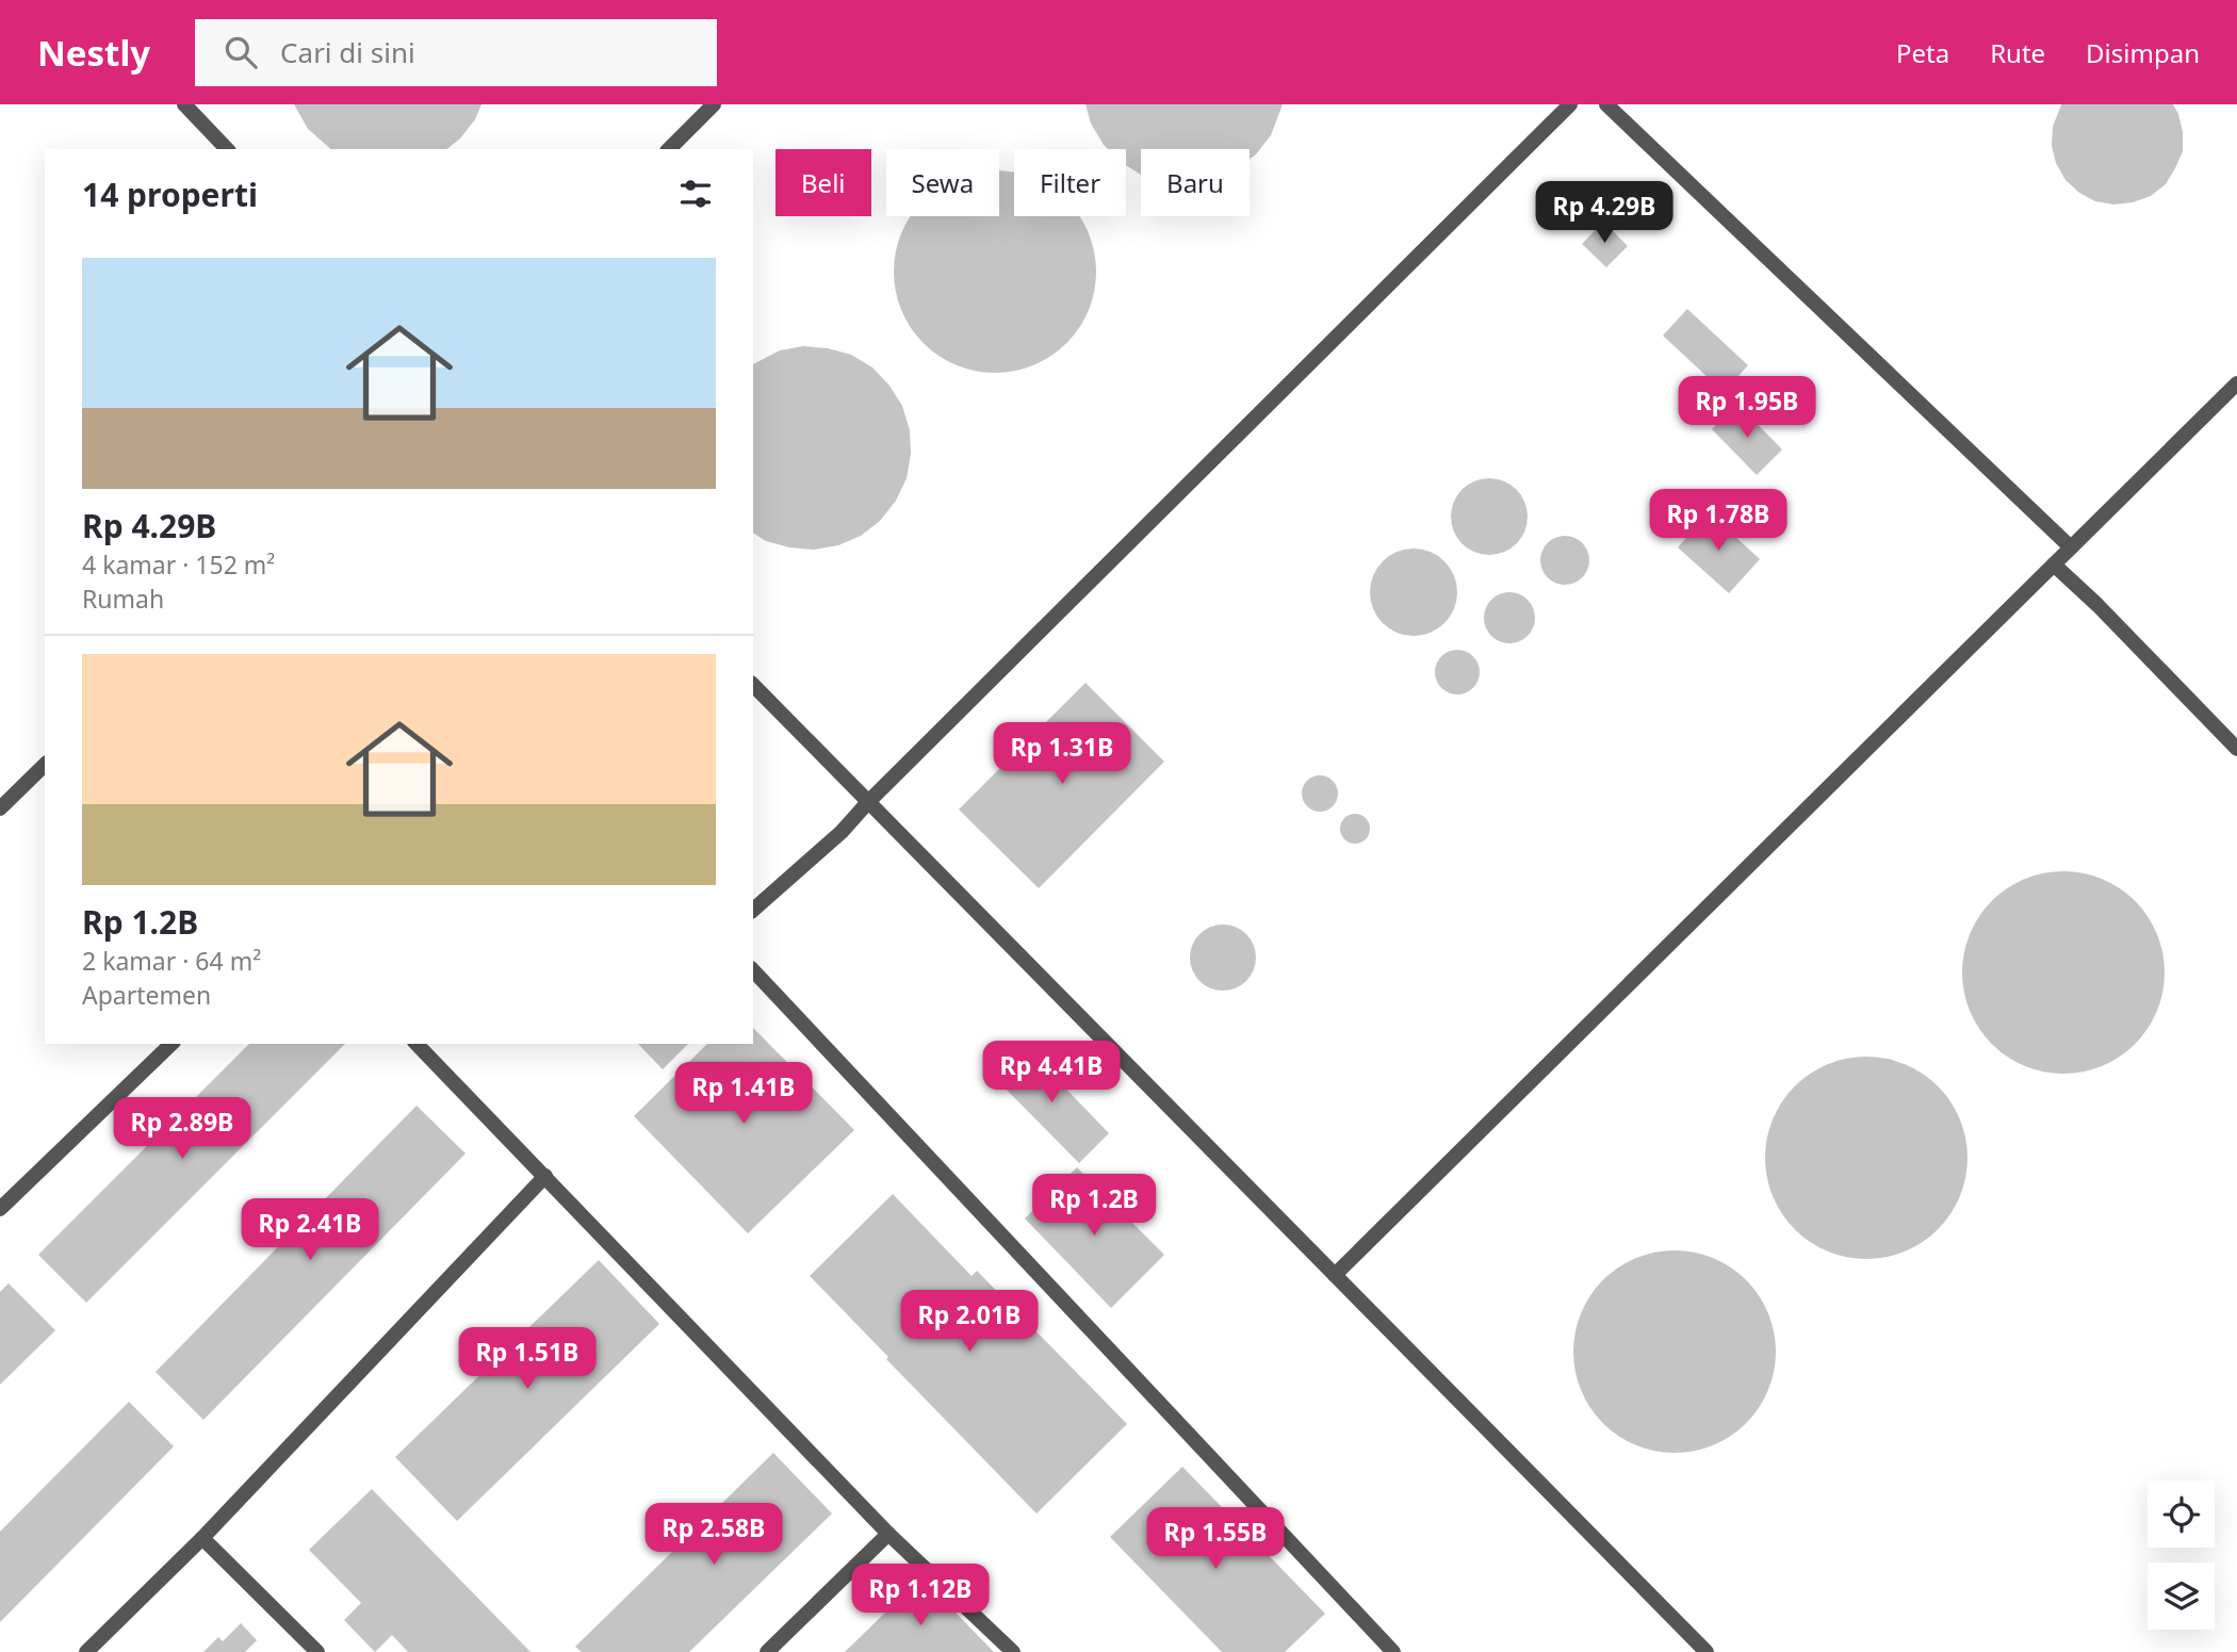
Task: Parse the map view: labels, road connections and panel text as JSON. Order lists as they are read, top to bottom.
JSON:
{
  "page": {
    "header": "Nestly",
    "search": "Cari di sini",
    "nav": ["Peta", "Rute", "Disimpan"],
    "chip": [
      "Beli",
      "Sewa",
      "Filter",
      "Baru"
    ],
    "heading": "14 properti",
    "price": [
      "Rp 4.29B",
      "Rp 1.95B",
      "Rp 1.78B",
      "Rp 1.31B",
      "Rp 4.41B",
      "Rp 1.41B",
      "Rp 2.89B",
      "Rp 1.2B",
      "Rp 2.41B",
      "Rp 2.01B",
      "Rp 1.51B",
      "Rp 2.58B",
      "Rp 1.55B",
      "Rp 1.12B"
    ],
    "list": [
      {
        "name": "Rp 4.29B",
        "note": "4 kamar · 152 m² · Rumah"
      },
      {
        "name": "Rp 1.2B",
        "note": "2 kamar · 64 m² · Apartemen"
      }
    ]
  }
}
